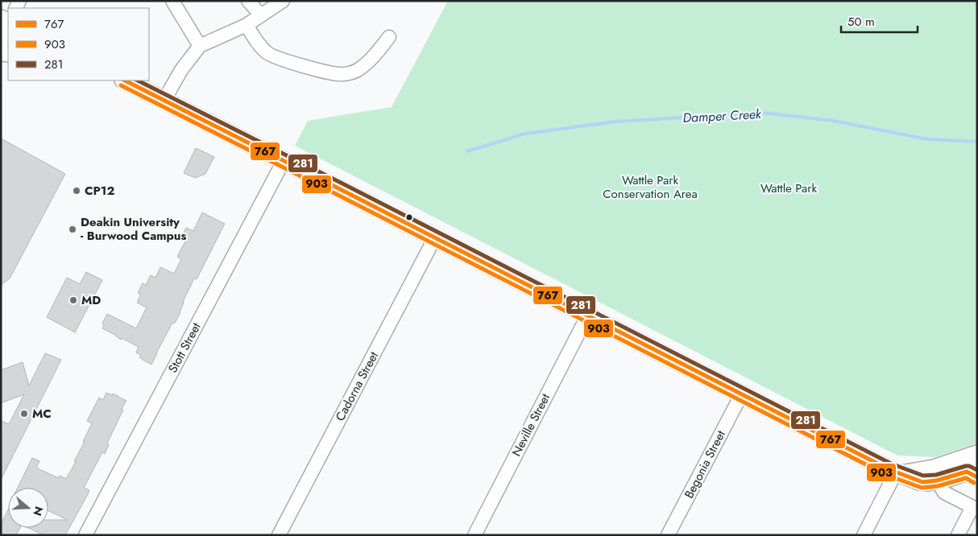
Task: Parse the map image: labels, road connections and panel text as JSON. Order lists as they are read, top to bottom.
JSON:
{
  "streets": {
    "street": [
      "Stott Street",
      "Cadorna Street",
      "Neville Street",
      "Begonia Street"
    ]
  },
  "water": ["Damper Creek"],
  "parks": ["Wattle Park Conservation Area", "Wattle Park"],
  "places": [
    "CP12",
    "Deakin University - Burwood Campus",
    "MD",
    "MC"
  ],
  "lines": ["transit line 767", "transit line 281", "transit line 903"],
  "legend": ["767", "903", "281"],
  "scale_bar": "50 m",
  "north": "right"
}
